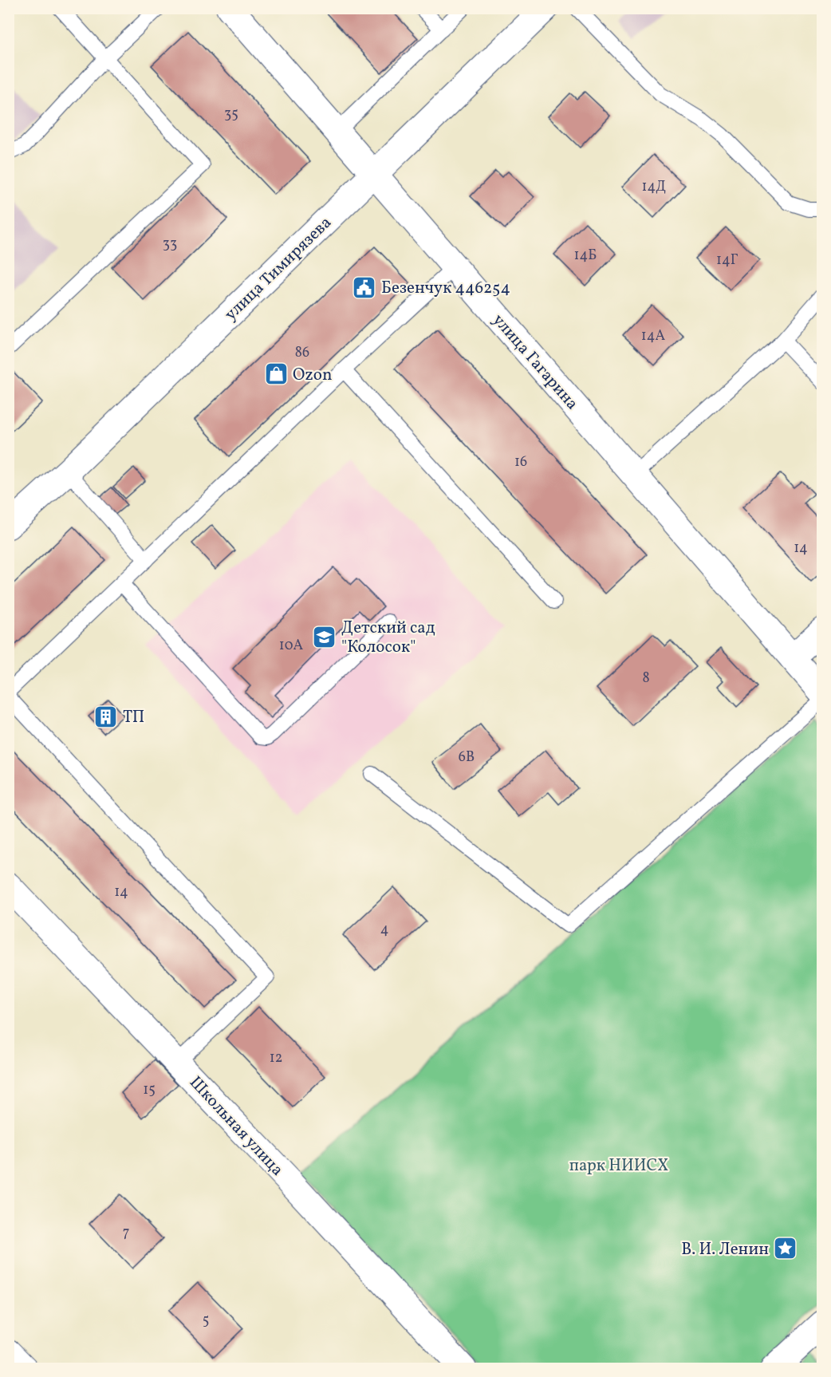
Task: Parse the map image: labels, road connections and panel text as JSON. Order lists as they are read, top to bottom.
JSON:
{
  "streets": {
    "street": ["улица Тимирязева", "улица Гагарина", "Школьная улица"]
  },
  "crossings": [
    ["улица Тимирязева", "улица Гагарина"]
  ],
  "parks": ["парк НИИСХ"],
  "places": {
    "public building": ["Безенчук 446254"],
    "shop": ["Ozon"],
    "school or university": ["Детский сад \"Колосок\""],
    "building": ["ТП"],
    "place": ["В. И. Ленин"]
  },
  "house_numbers": [
    "35",
    "14Д",
    "33",
    "14Б",
    "14Г",
    "14А",
    "86",
    "16",
    "14",
    "10А",
    "8",
    "6В",
    "14",
    "4",
    "12",
    "15",
    "7",
    "5"
  ]
}
